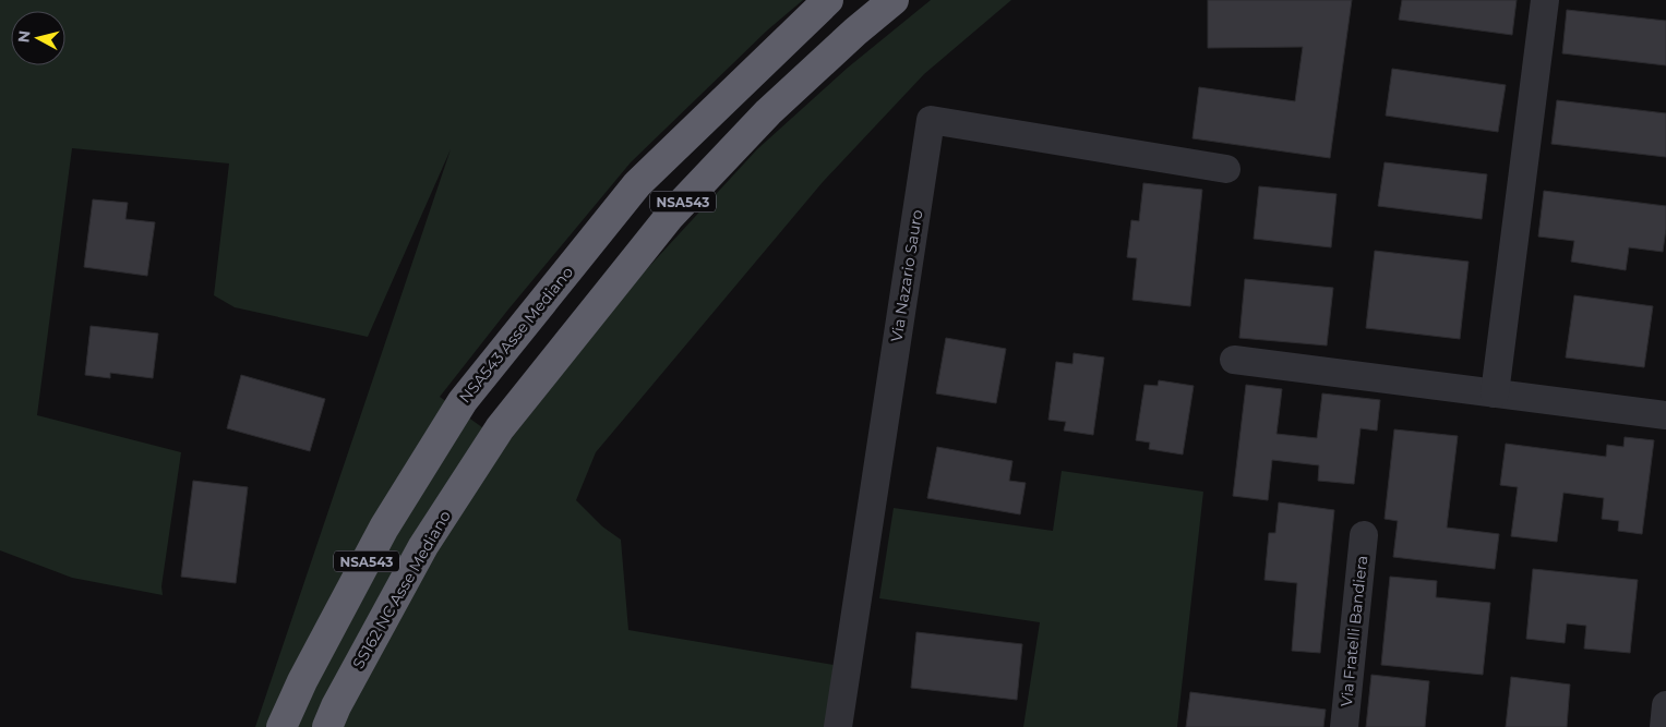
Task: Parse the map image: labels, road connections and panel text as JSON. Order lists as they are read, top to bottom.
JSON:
{
  "streets": {
    "highway": ["NSA543", "NSA543 Asse Mediano", "SS162 NC Asse Mediano"],
    "street": ["Via Nazario Sauro", "Via Fratelli Bandiera"]
  },
  "north": "left"
}
